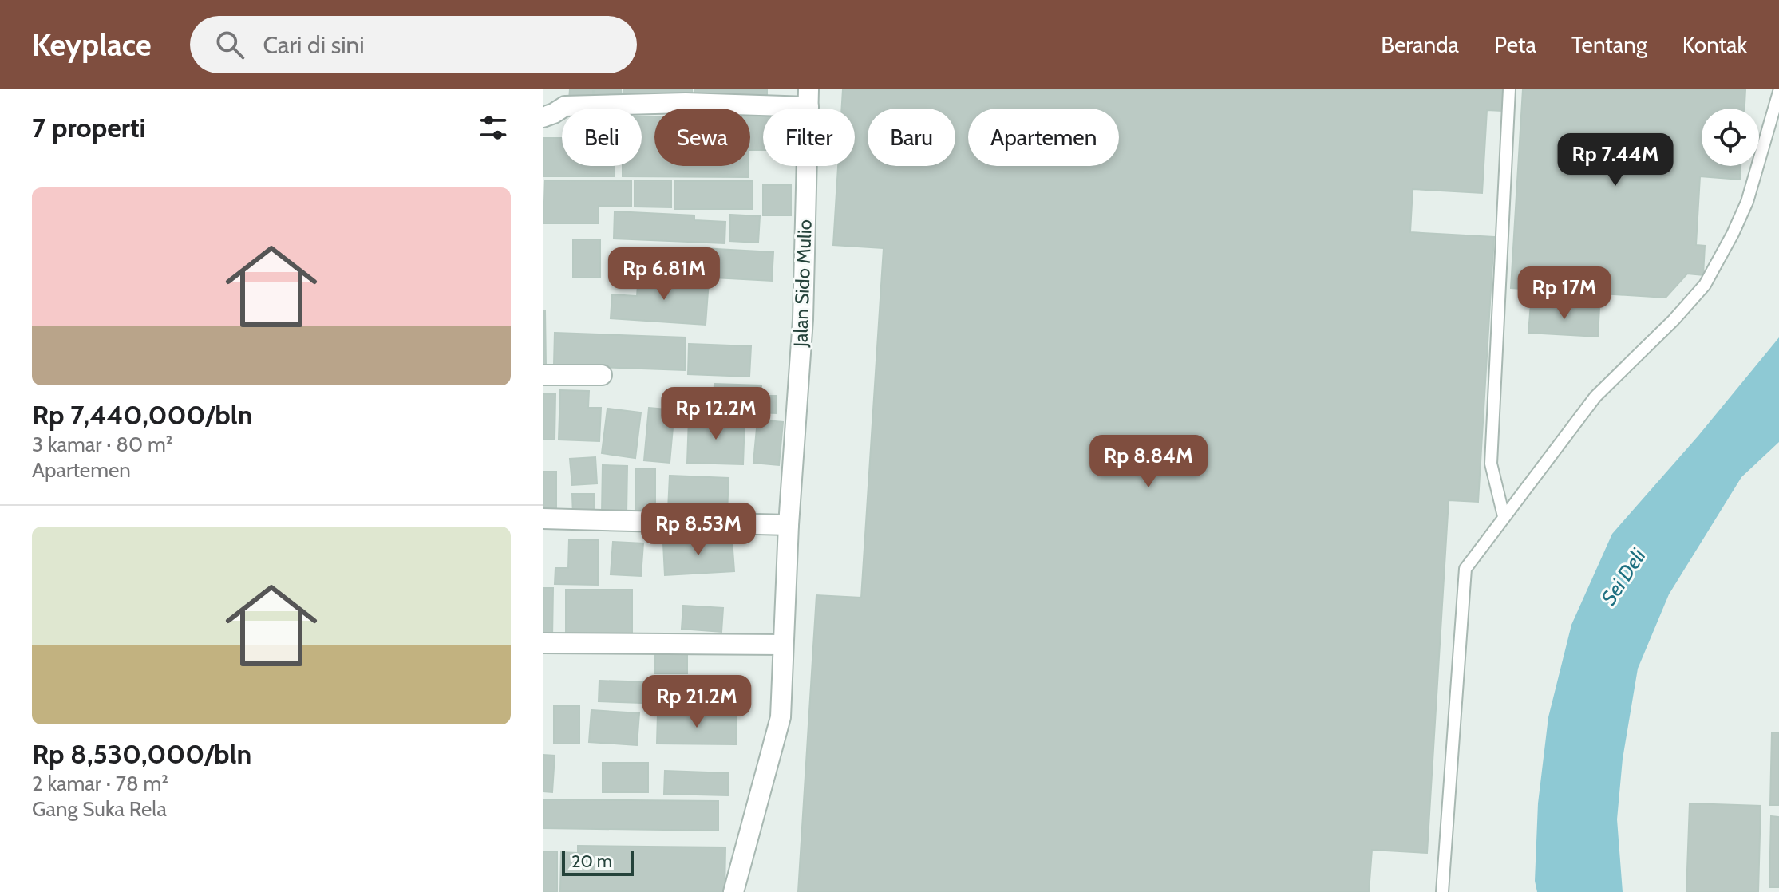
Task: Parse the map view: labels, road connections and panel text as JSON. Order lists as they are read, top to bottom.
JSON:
{
  "streets": {
    "street": ["Jalan Sido Mulio"]
  },
  "water": ["Sei Deli"],
  "scale_bar": "20 m",
  "page": {
    "header": "Keyplace",
    "search": "Cari di sini",
    "nav": [
      "Beranda",
      "Peta",
      "Tentang",
      "Kontak"
    ],
    "heading": "7 properti",
    "chip": [
      "Beli",
      "Sewa",
      "Filter",
      "Baru",
      "Apartemen"
    ],
    "price": [
      "Rp 7.44M",
      "Rp 6.81M",
      "Rp 17M",
      "Rp 12.2M",
      "Rp 8.84M",
      "Rp 8.53M",
      "Rp 21.2M"
    ],
    "list": [
      {
        "name": "Rp 7,440,000/bln",
        "note": "3 kamar · 80 m² · Apartemen"
      },
      {
        "name": "Rp 8,530,000/bln",
        "note": "2 kamar · 78 m² · Gang Suka Rela"
      }
    ],
    "scale": "20 m"
  }
}
